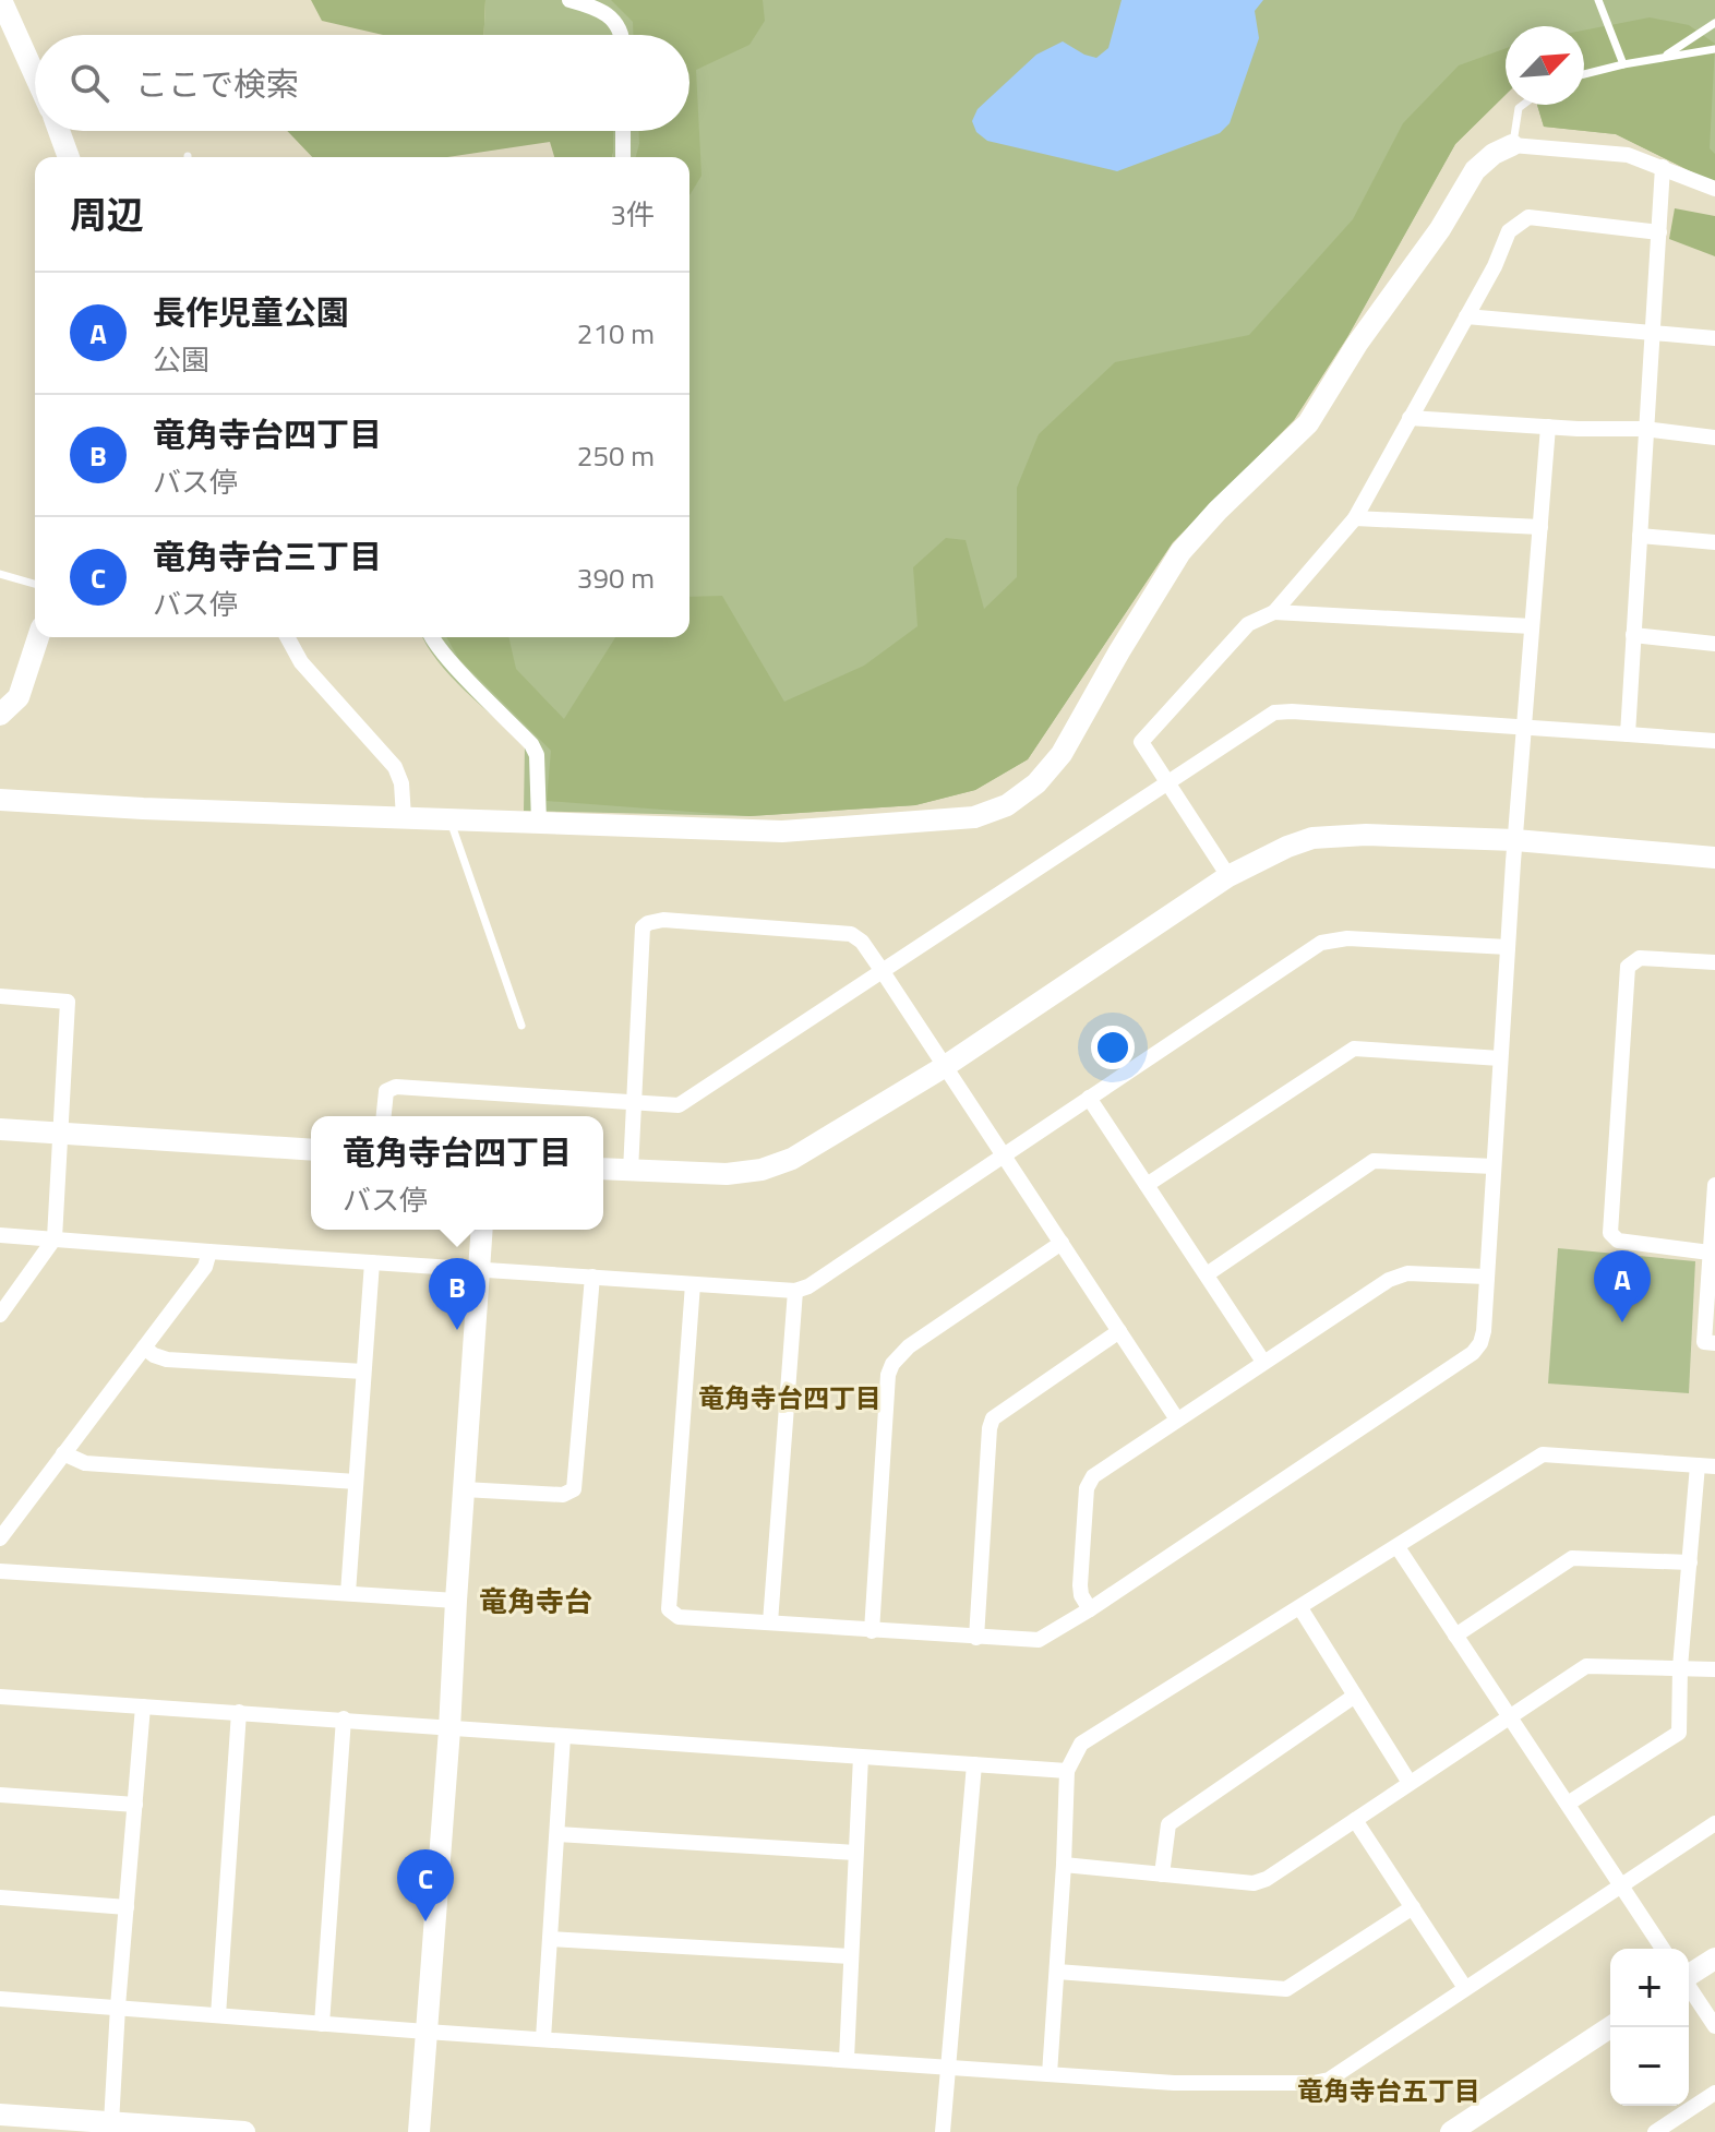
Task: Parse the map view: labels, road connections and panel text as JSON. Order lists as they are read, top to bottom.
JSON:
{
  "districts": ["竜角寺台四丁目", "竜角寺台", "竜角寺台五丁目"],
  "north": "top right",
  "page": {
    "search": "ここで検索",
    "heading": ["周辺", "3件"],
    "list": [
      {
        "mark": "A",
        "name": "長作児童公園",
        "note": "公園",
        "value": "210 m"
      },
      {
        "mark": "B",
        "name": "竜角寺台四丁目",
        "note": "バス停",
        "value": "250 m"
      },
      {
        "mark": "C",
        "name": "竜角寺台三丁目",
        "note": "バス停",
        "value": "390 m"
      }
    ],
    "popup": ["竜角寺台四丁目", "バス停"],
    "pins": ["A", "B", "C"],
    "map_buttons": ["+", "−"]
  }
}
